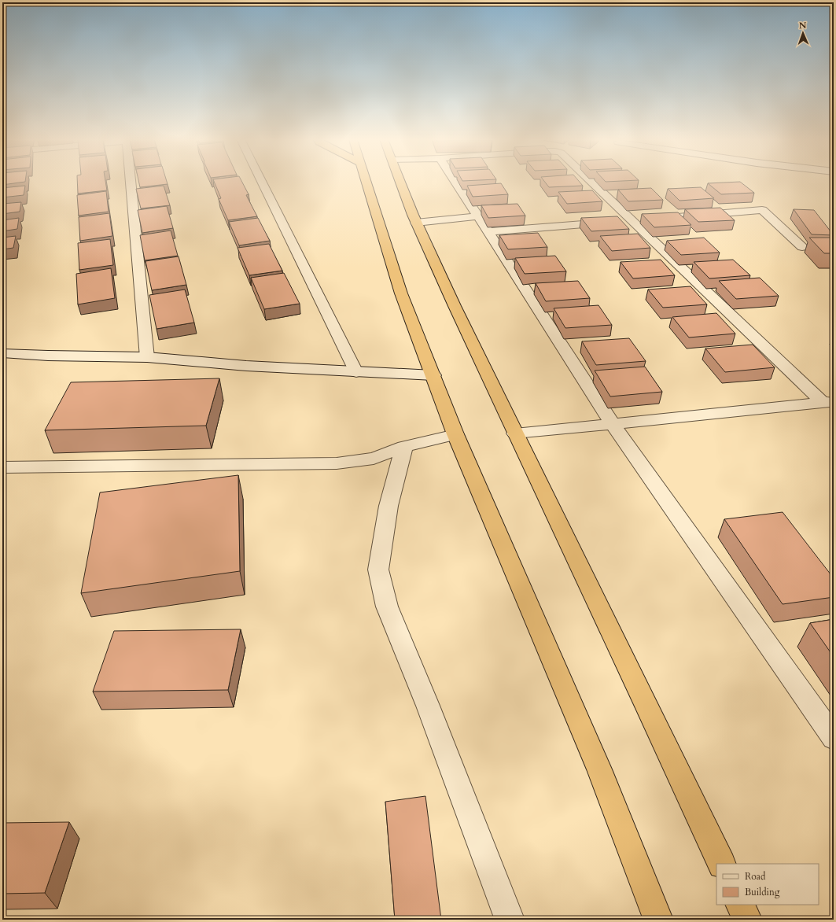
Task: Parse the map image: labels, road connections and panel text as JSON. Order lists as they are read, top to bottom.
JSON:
{
  "legend": ["Road", "Building"],
  "north": "top"
}
